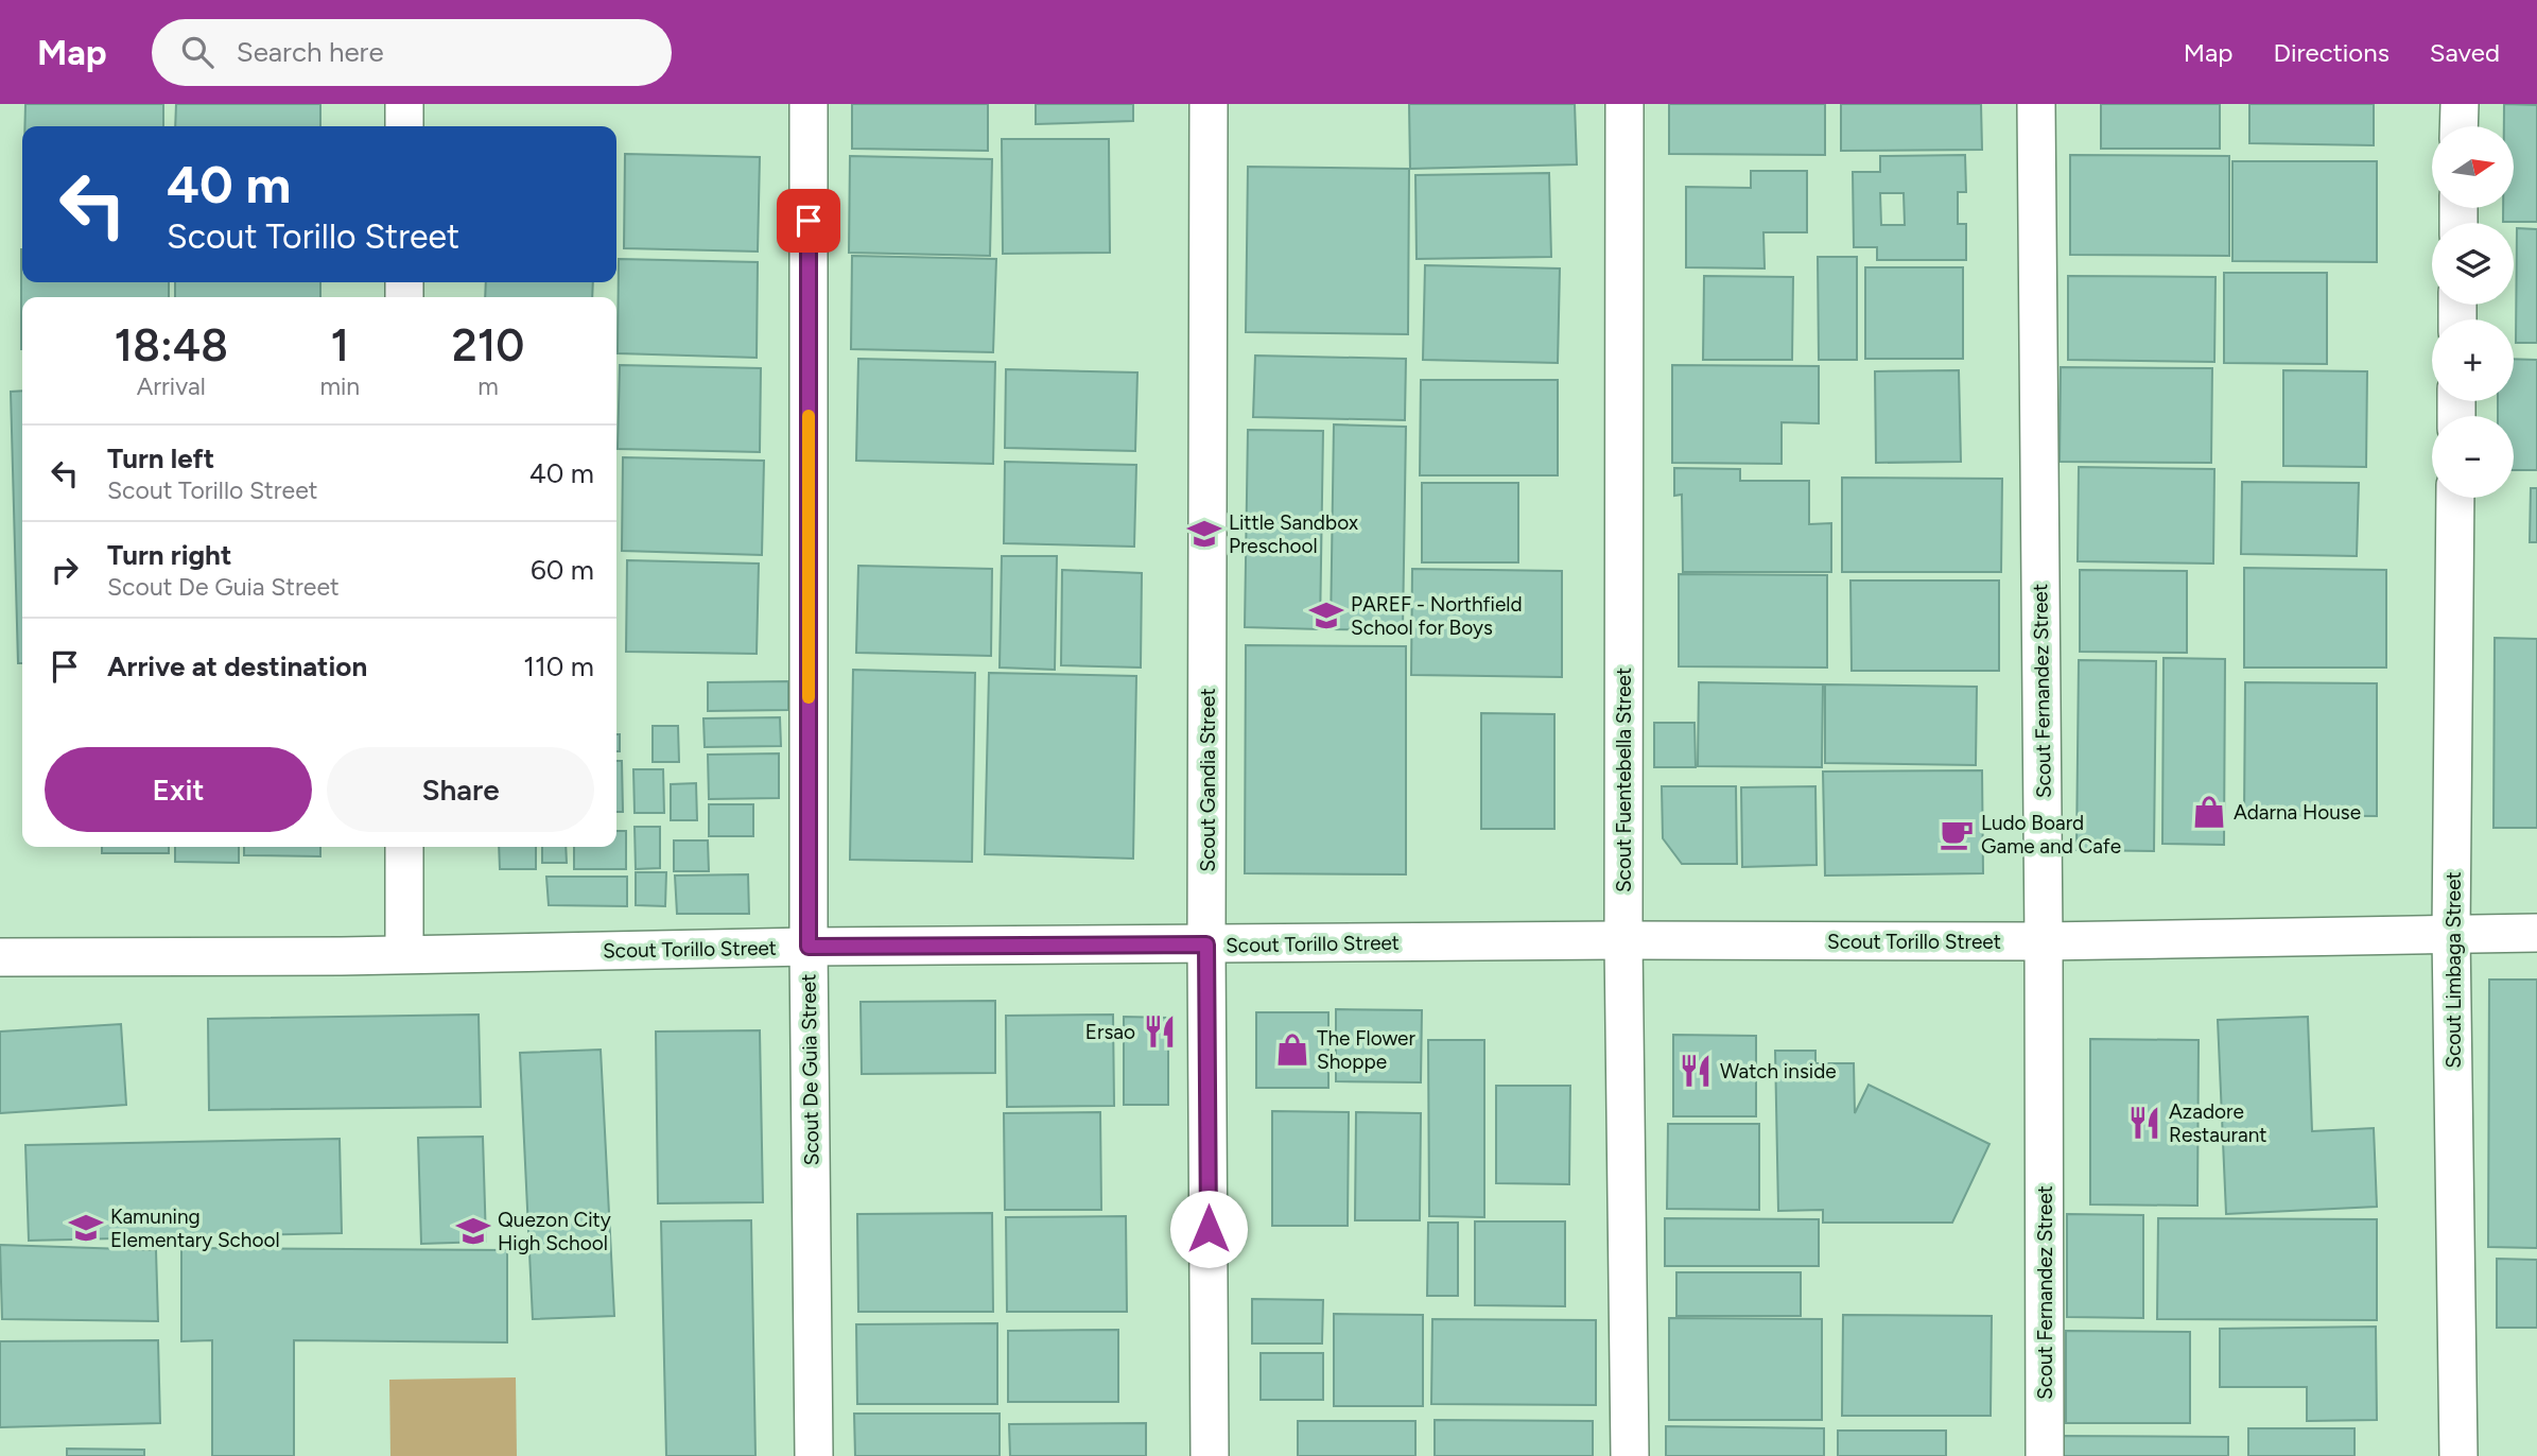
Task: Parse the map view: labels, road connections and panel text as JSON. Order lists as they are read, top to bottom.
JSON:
{
  "streets": {
    "street": [
      "Scout Fernandez Street",
      "Scout Gandia Street",
      "Scout Fuentebella Street",
      "Scout Torillo Street",
      "Scout Limbaga Street",
      "Scout De Guia Street"
    ]
  },
  "crossings": [
    ["Scout Fernandez Street", "Scout Torillo Street"],
    ["Scout Gandia Street", "Scout Torillo Street"],
    ["Scout Fuentebella Street", "Scout Torillo Street"],
    ["Scout Torillo Street", "Scout Limbaga Street"],
    ["Scout Torillo Street", "Scout De Guia Street"]
  ],
  "places": {
    "school or university": [
      "Little Sandbox Preschool",
      "PAREF - Northfield School for Boys",
      "Kamuning Elementary School",
      "Quezon City High School"
    ],
    "shop": ["Adarna House", "The Flower Shoppe"],
    "cafe": ["Ludo Board Game and Cafe"],
    "restaurant": ["Ersao", "Watch inside", "Azadore Restaurant"]
  },
  "north": "right",
  "page": {
    "header": "Map",
    "search": "Search here",
    "nav": ["Map", "Directions", "Saved"],
    "map_buttons": ["+", "−"],
    "turn": ["40 m", "Scout Torillo Street"],
    "eta": [
      "18:48",
      "Arrival",
      "1",
      "min",
      "210",
      "m"
    ],
    "list": [
      {
        "name": "Turn left",
        "note": "Scout Torillo Street",
        "value": "40 m"
      },
      {
        "name": "Turn right",
        "note": "Scout De Guia Street",
        "value": "60 m"
      },
      {
        "name": "Arrive at destination",
        "value": "110 m"
      }
    ],
    "buttons": ["Exit", "Share"]
  }
}
